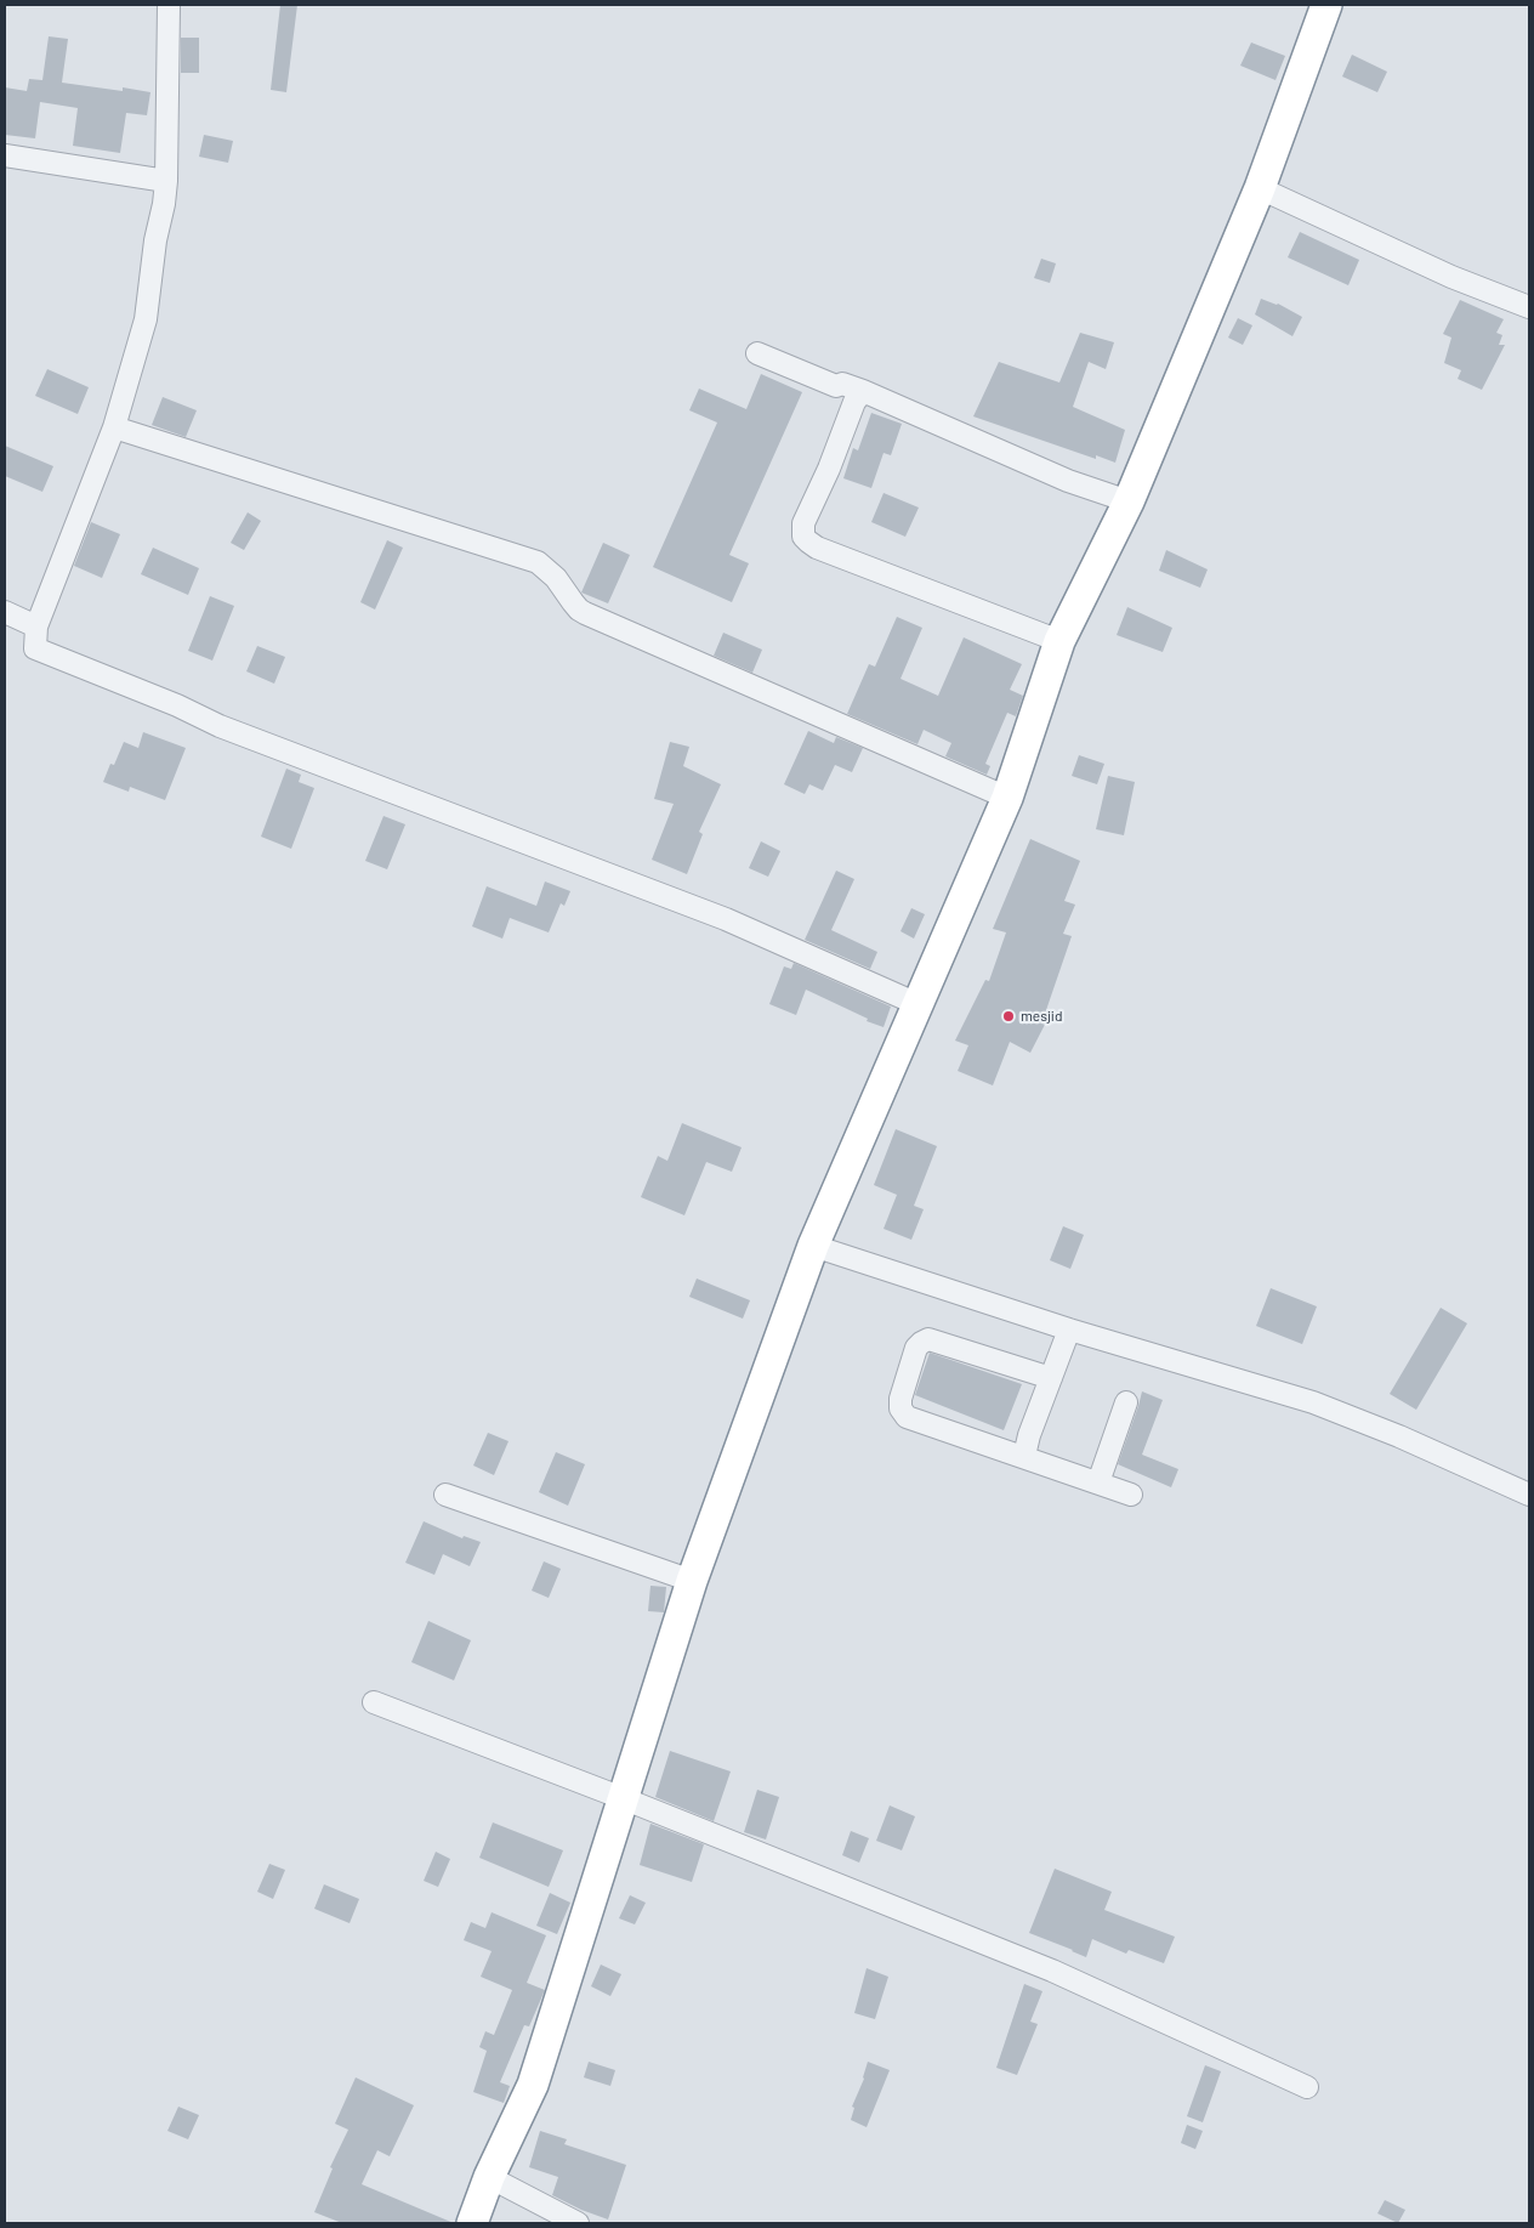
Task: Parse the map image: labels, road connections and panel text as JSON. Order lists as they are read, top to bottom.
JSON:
{
  "places": ["mesjid"]
}
